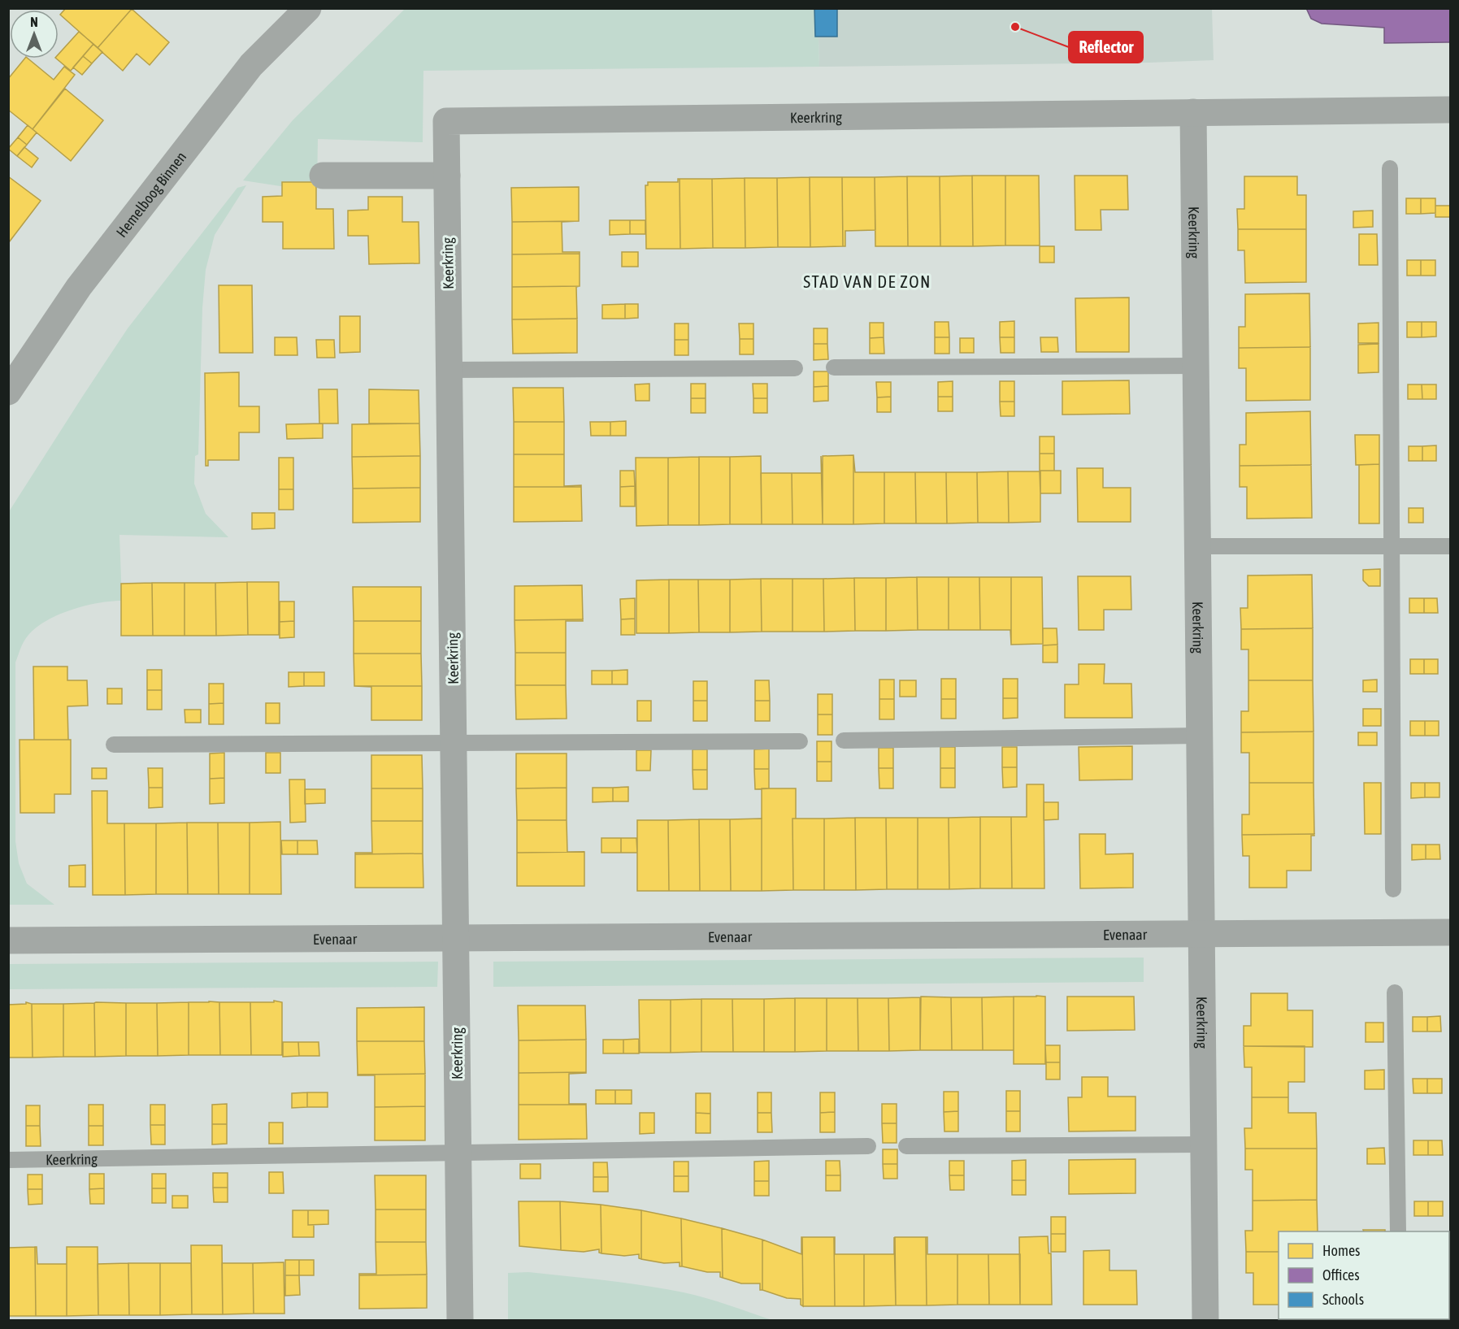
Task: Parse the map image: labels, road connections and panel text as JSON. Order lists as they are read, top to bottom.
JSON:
{
  "streets": {
    "street": ["Keerkring", "Hemelboog Binnen", "Evenaar"]
  },
  "crossings": [
    ["Keerkring", "Evenaar"]
  ],
  "districts": ["STAD VAN DE ZON"],
  "places": ["Reflector"],
  "legend": ["Homes", "Offices", "Schools"],
  "north": "top"
}
